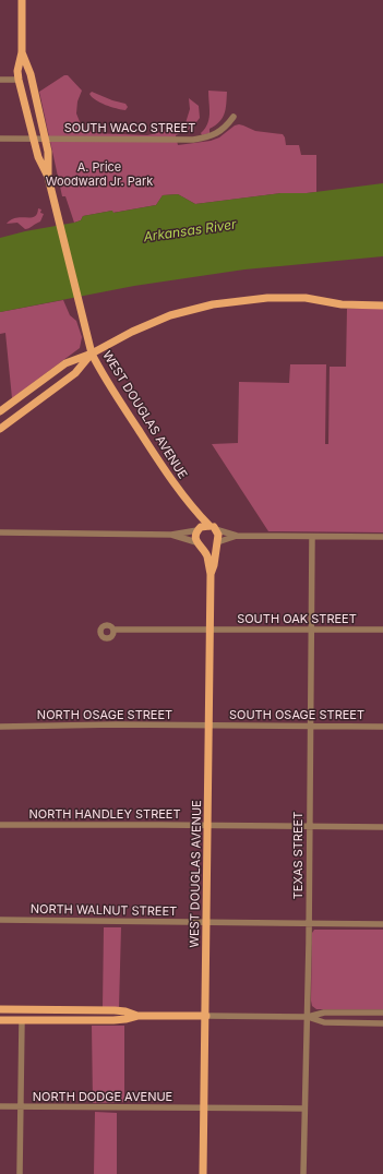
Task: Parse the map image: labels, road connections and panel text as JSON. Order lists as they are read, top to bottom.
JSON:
{
  "streets": {
    "main road": ["WEST DOUGLAS AVENUE"],
    "street": [
      "SOUTH WACO STREET",
      "SOUTH OAK STREET",
      "NORTH OSAGE STREET",
      "SOUTH OSAGE STREET",
      "NORTH HANDLEY STREET",
      "TEXAS STREET",
      "NORTH WALNUT STREET",
      "NORTH DODGE AVENUE"
    ]
  },
  "crossings": [
    ["SOUTH WACO STREET", "WEST DOUGLAS AVENUE"],
    ["WEST DOUGLAS AVENUE", "SOUTH OAK STREET"],
    ["WEST DOUGLAS AVENUE", "NORTH OSAGE STREET"],
    ["WEST DOUGLAS AVENUE", "SOUTH OSAGE STREET"],
    ["WEST DOUGLAS AVENUE", "NORTH HANDLEY STREET"],
    ["WEST DOUGLAS AVENUE", "NORTH WALNUT STREET"],
    ["WEST DOUGLAS AVENUE", "NORTH DODGE AVENUE"],
    ["SOUTH OAK STREET", "TEXAS STREET"],
    ["NORTH OSAGE STREET", "SOUTH OSAGE STREET"],
    ["SOUTH OSAGE STREET", "TEXAS STREET"],
    ["NORTH HANDLEY STREET", "TEXAS STREET"],
    ["TEXAS STREET", "NORTH WALNUT STREET"],
    ["TEXAS STREET", "NORTH DODGE AVENUE"]
  ],
  "water": ["Arkansas River"],
  "parks": ["A. Price Woodward Jr. Park"]
}
